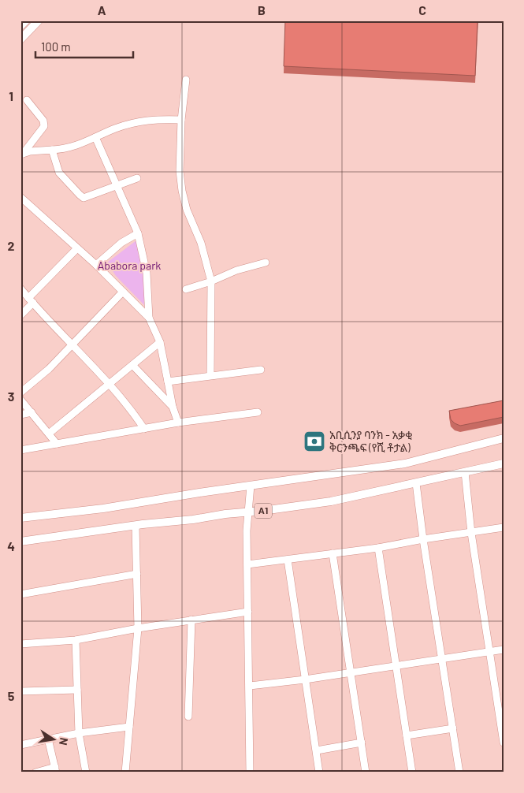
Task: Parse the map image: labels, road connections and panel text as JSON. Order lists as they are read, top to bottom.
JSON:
{
  "streets": {
    "main road": ["A1"]
  },
  "parks": ["Ababora park"],
  "places": {
    "bank": ["አቢሲንያ ባንክ - አቃቂ ቅርንጫፍ (የሺ ቶታል)"]
  },
  "scale_bar": "100 m",
  "north": "right",
  "grid": {
    "columns": ["A", "B", "C"],
    "rows": [
      "1",
      "2",
      "3",
      "4",
      "5"
    ]
  }
}
